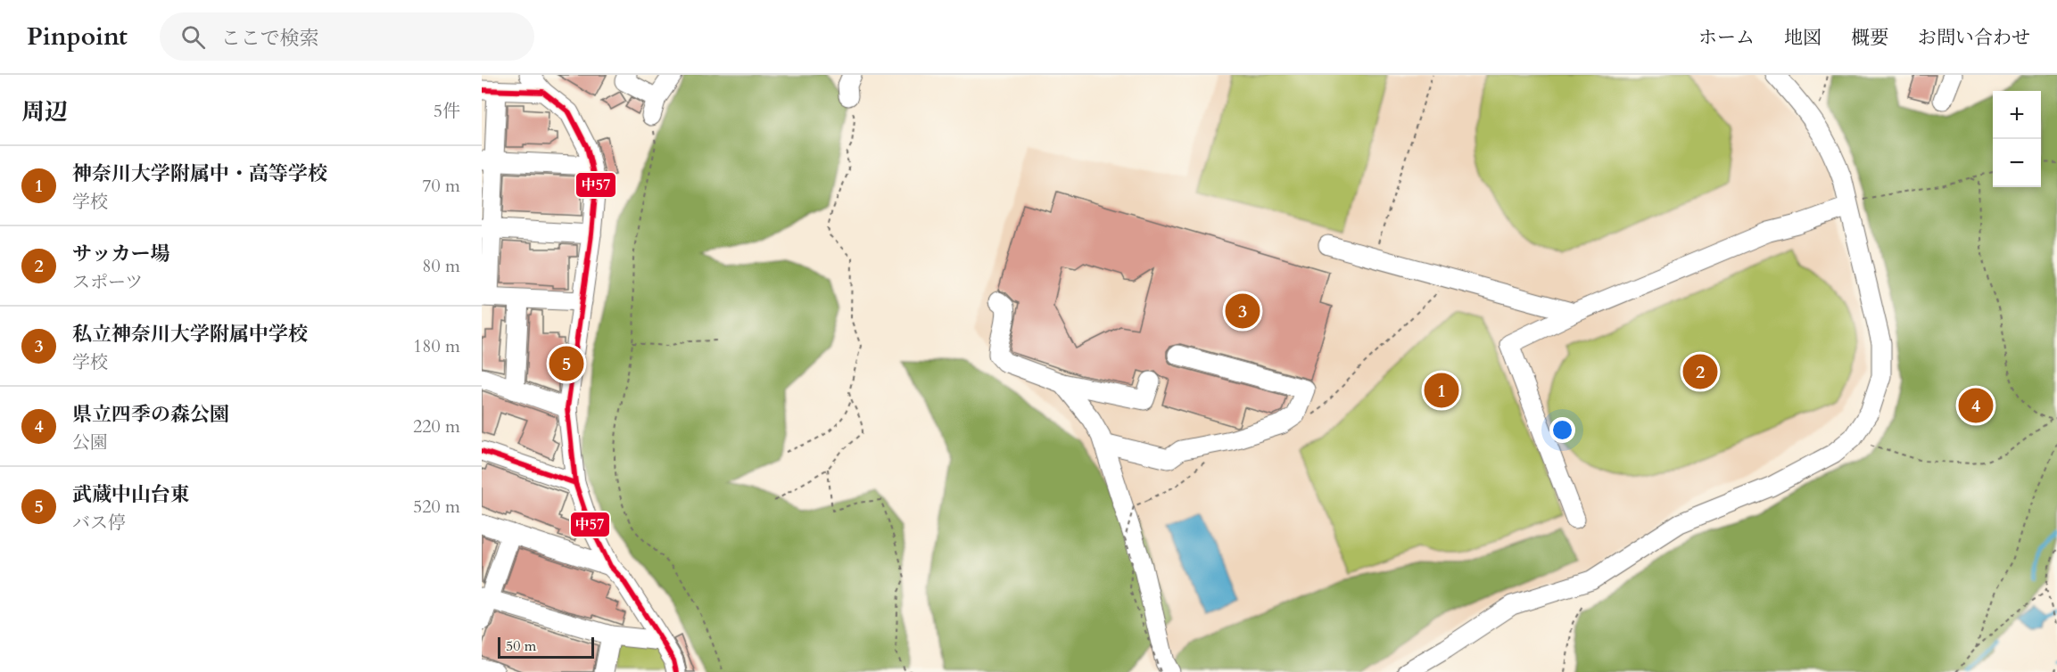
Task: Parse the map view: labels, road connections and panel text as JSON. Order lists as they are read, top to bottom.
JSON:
{
  "lines": ["transit line 中57"],
  "scale_bar": "50 m",
  "page": {
    "header": "Pinpoint",
    "search": "ここで検索",
    "nav": [
      "ホーム",
      "地図",
      "概要",
      "お問い合わせ"
    ],
    "heading": ["周辺", "5件"],
    "map_buttons": ["+", "−"],
    "list": [
      {
        "mark": "1",
        "name": "神奈川大学附属中・高等学校",
        "note": "学校",
        "value": "70 m"
      },
      {
        "mark": "2",
        "name": "サッカー場",
        "note": "スポーツ",
        "value": "80 m"
      },
      {
        "mark": "3",
        "name": "私立神奈川大学附属中学校",
        "note": "学校",
        "value": "180 m"
      },
      {
        "mark": "4",
        "name": "県立四季の森公園",
        "note": "公園",
        "value": "220 m"
      },
      {
        "mark": "5",
        "name": "武蔵中山台東",
        "note": "バス停",
        "value": "520 m"
      }
    ],
    "pins": [
      "3",
      "5",
      "2",
      "1",
      "4"
    ],
    "scale": "50 m"
  }
}
